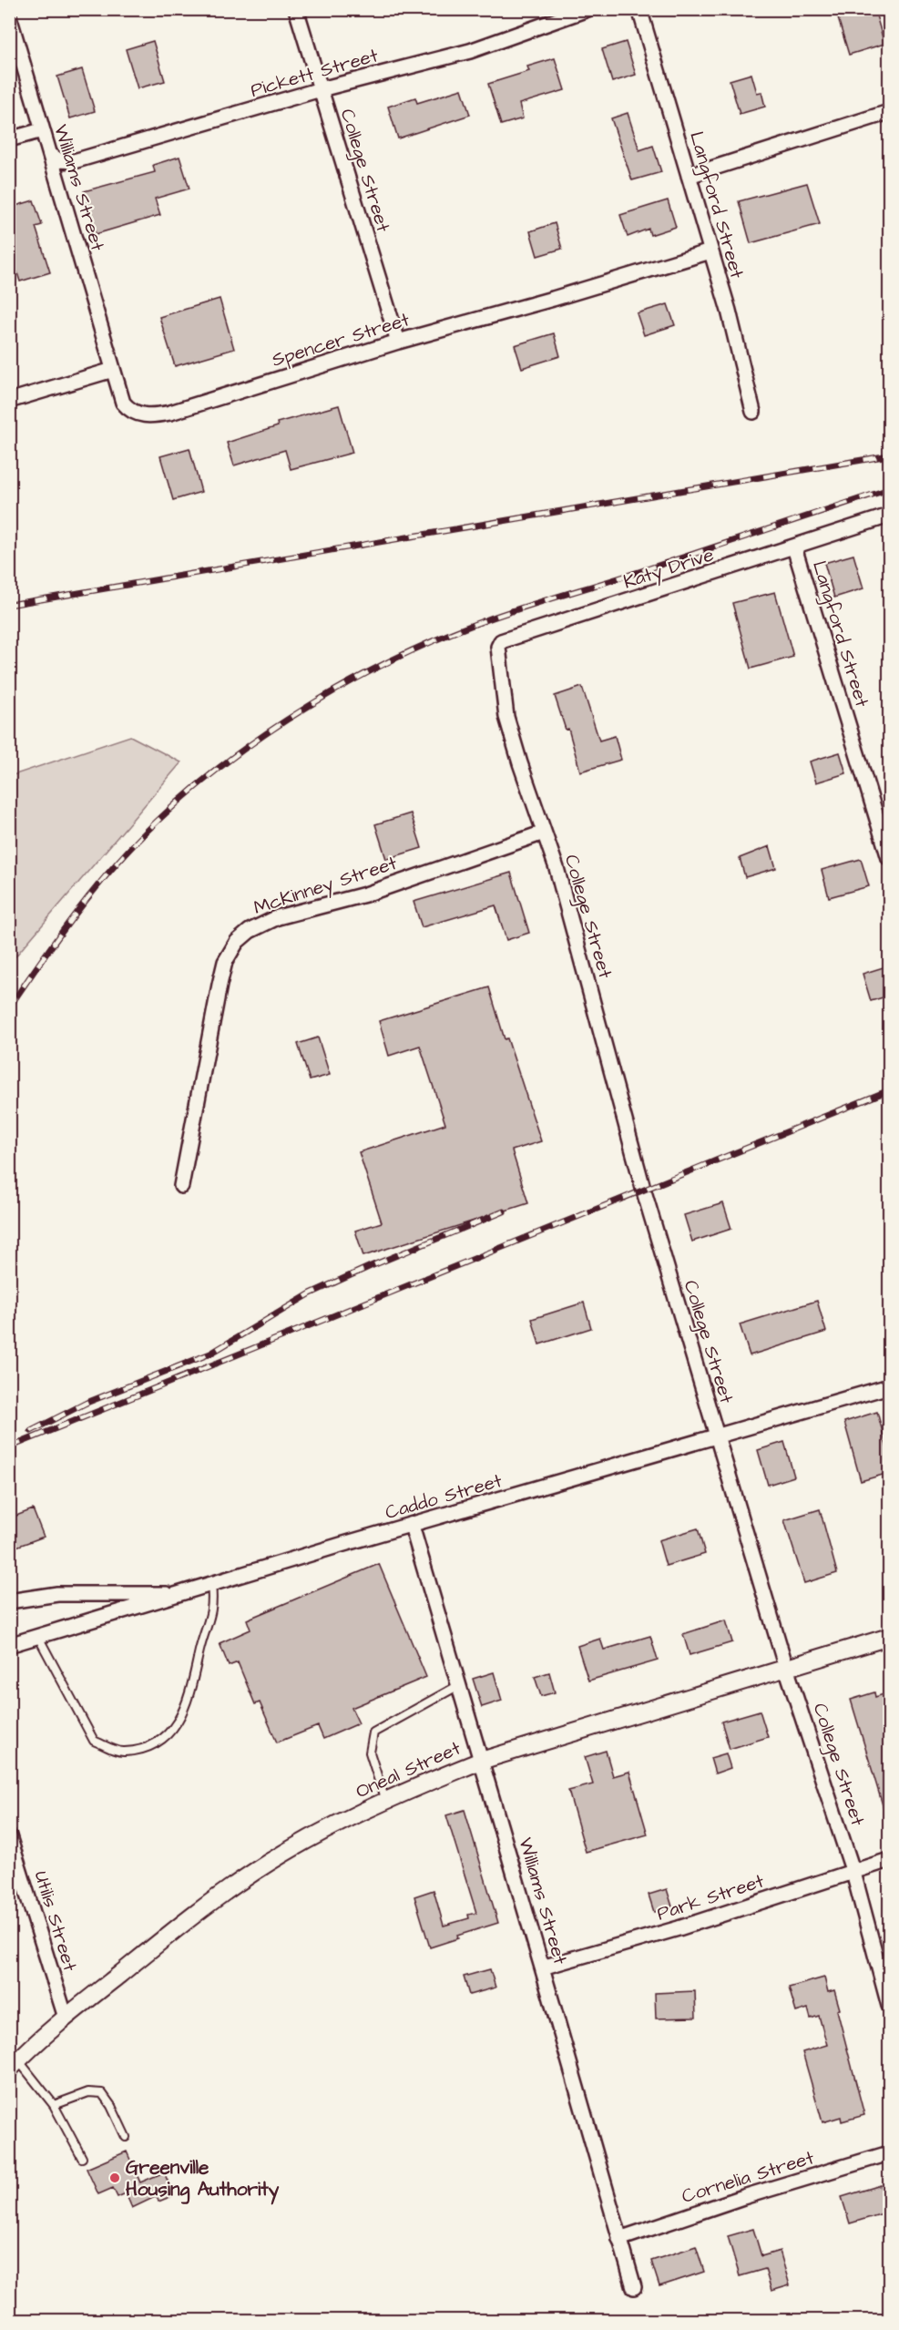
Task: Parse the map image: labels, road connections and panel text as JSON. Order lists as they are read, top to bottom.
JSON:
{
  "streets": {
    "street": [
      "Pickett Street",
      "College Street",
      "Williams Street",
      "Langford Street",
      "Spencer Street",
      "Katy Drive",
      "McKinney Street",
      "Caddo Street",
      "Oneal Street",
      "Park Street",
      "Utilis Street",
      "Cornelia Street"
    ]
  },
  "crossings": [
    ["Pickett Street", "College Street"],
    ["Pickett Street", "Williams Street"],
    ["College Street", "Spencer Street"],
    ["College Street", "Katy Drive"],
    ["College Street", "McKinney Street"],
    ["College Street", "Caddo Street"],
    ["College Street", "Oneal Street"],
    ["College Street", "Park Street"],
    ["Williams Street", "Spencer Street"],
    ["Williams Street", "Caddo Street"],
    ["Williams Street", "Oneal Street"],
    ["Williams Street", "Park Street"],
    ["Williams Street", "Cornelia Street"],
    ["Langford Street", "Spencer Street"],
    ["Langford Street", "Katy Drive"],
    ["Oneal Street", "Utilis Street"]
  ],
  "places": ["Greenville Housing Authority"]
}
